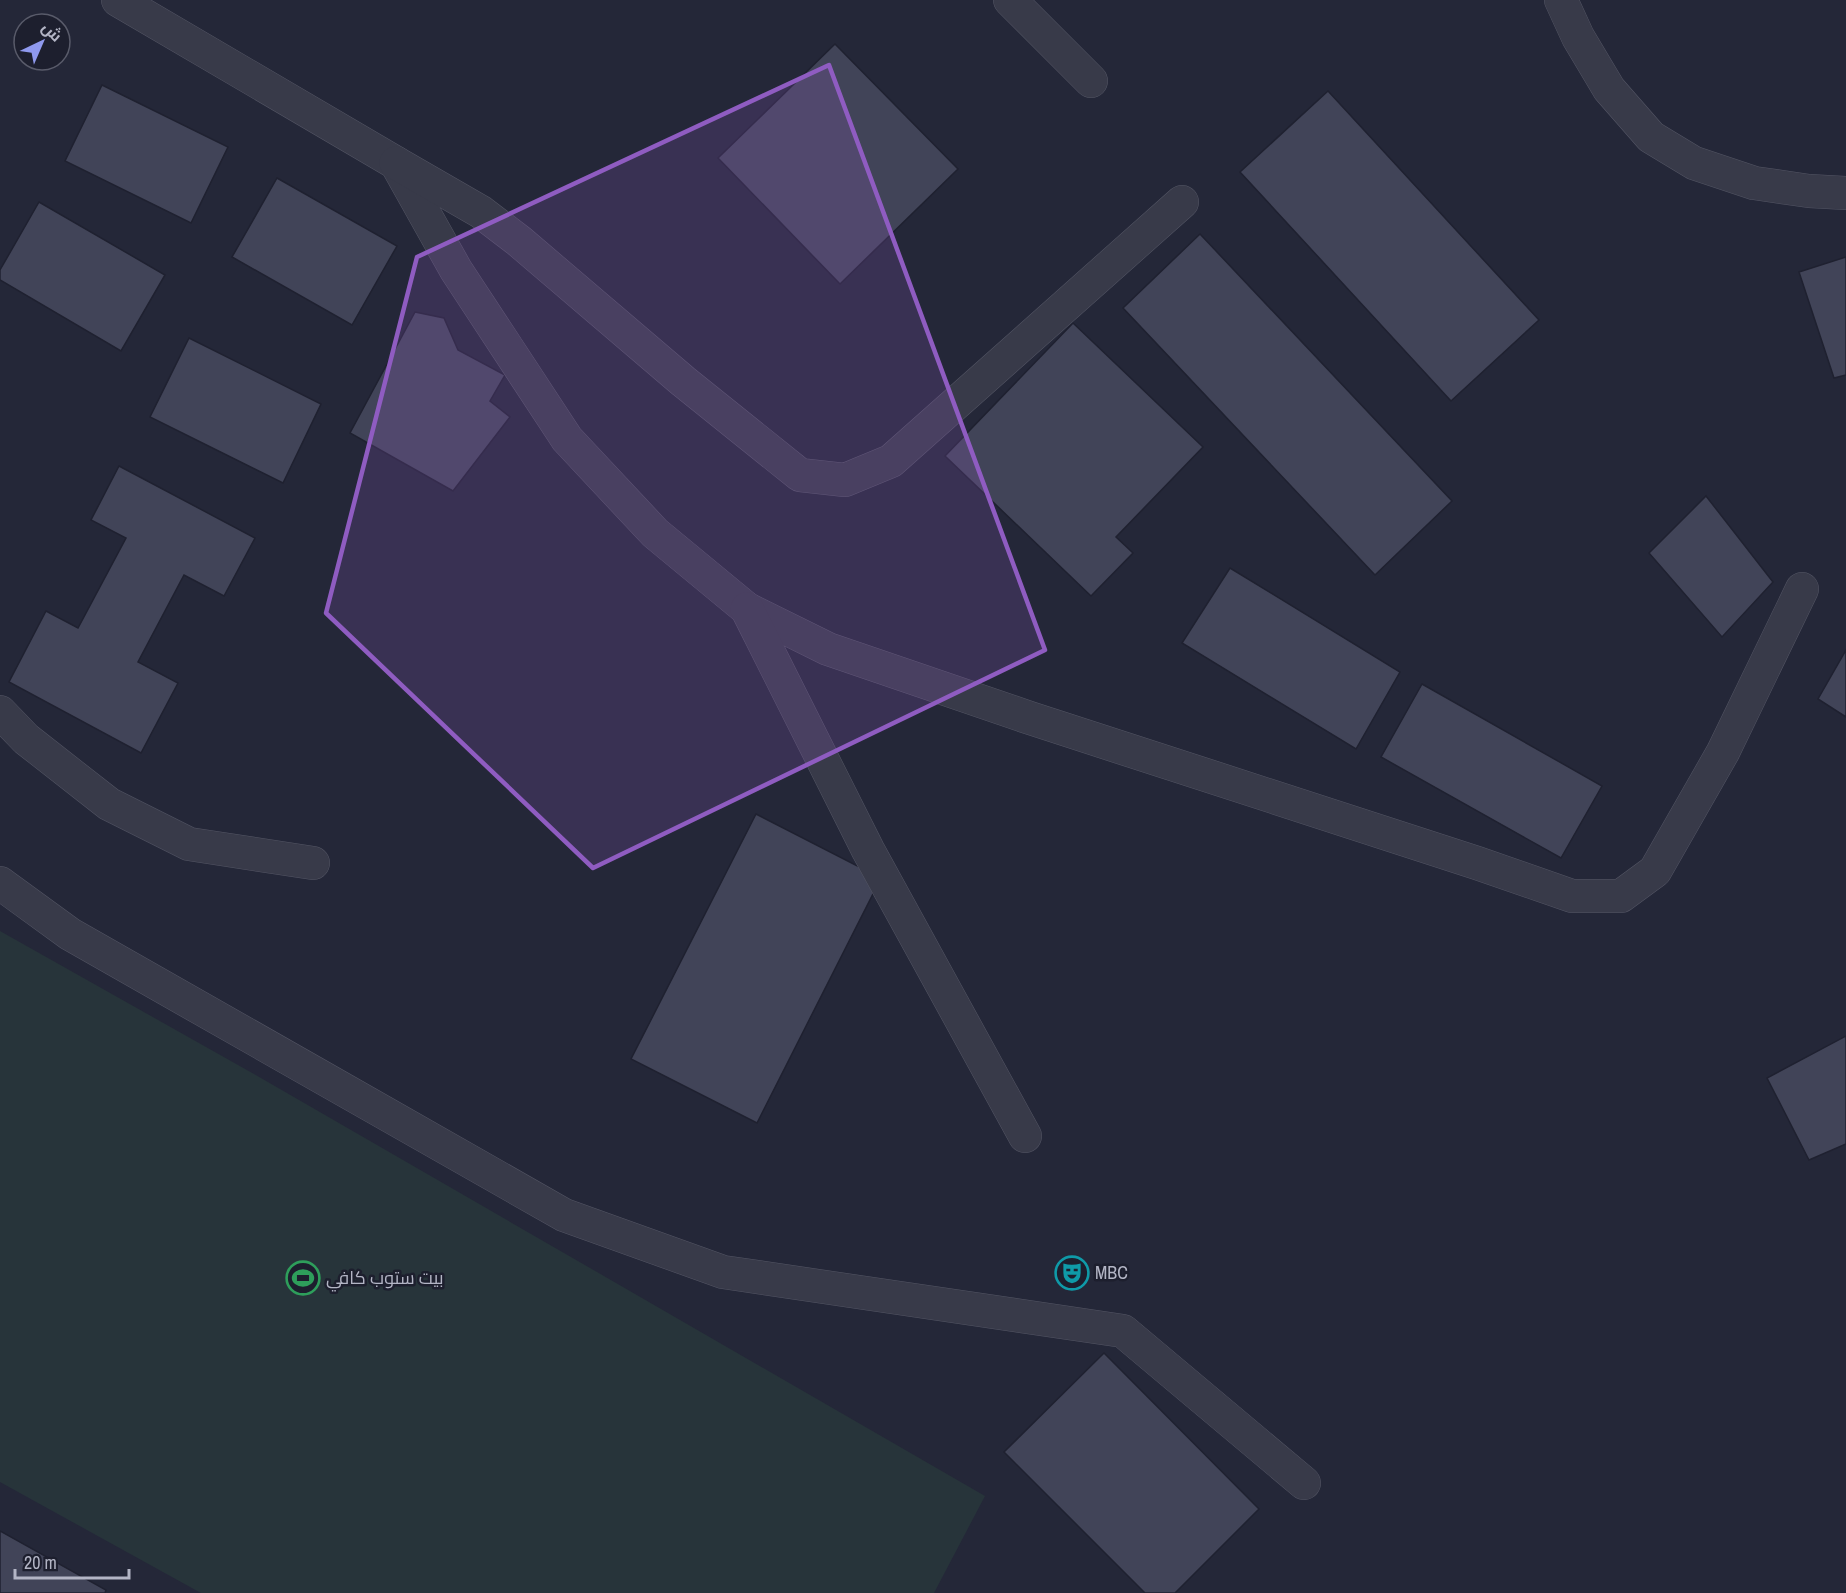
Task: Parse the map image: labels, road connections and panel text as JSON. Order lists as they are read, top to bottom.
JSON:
{
  "places": {
    "theatre": ["MBC"],
    "sports": ["بيت ستوب كافي"]
  },
  "scale_bar": "20 m",
  "north": "top right"
}
